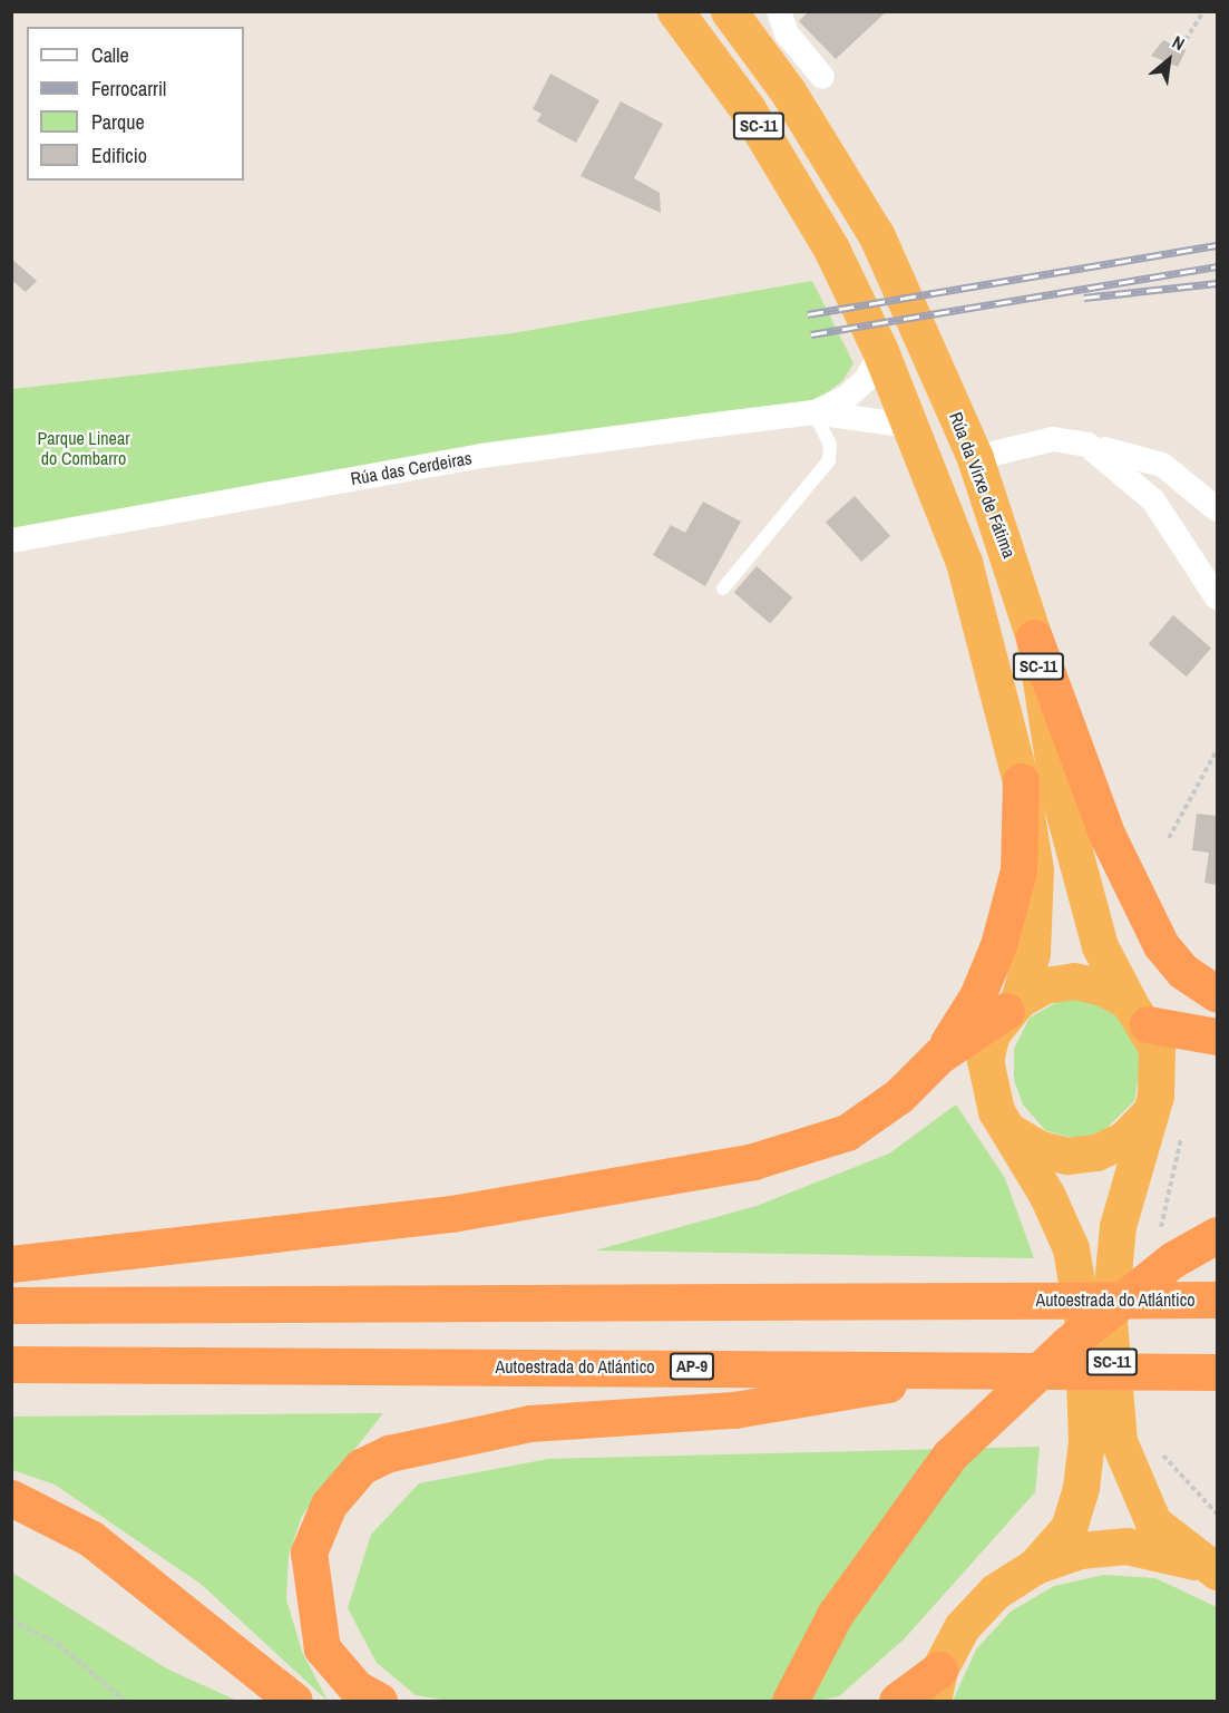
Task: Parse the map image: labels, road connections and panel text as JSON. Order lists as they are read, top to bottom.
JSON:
{
  "streets": {
    "highway": [
      "SC-11",
      "Rúa da Virxe de Fátima",
      "Autoestrada do Atlántico",
      "AP-9"
    ],
    "street": ["Rúa das Cerdeiras"]
  },
  "crossings": [
    ["SC-11", "Rúa das Cerdeiras"],
    ["SC-11", "Rúa da Virxe de Fátima"]
  ],
  "parks": ["Parque Linear do Combarro"],
  "legend": [
    "Calle",
    "Ferrocarril",
    "Parque",
    "Edificio"
  ],
  "north": "top right"
}
